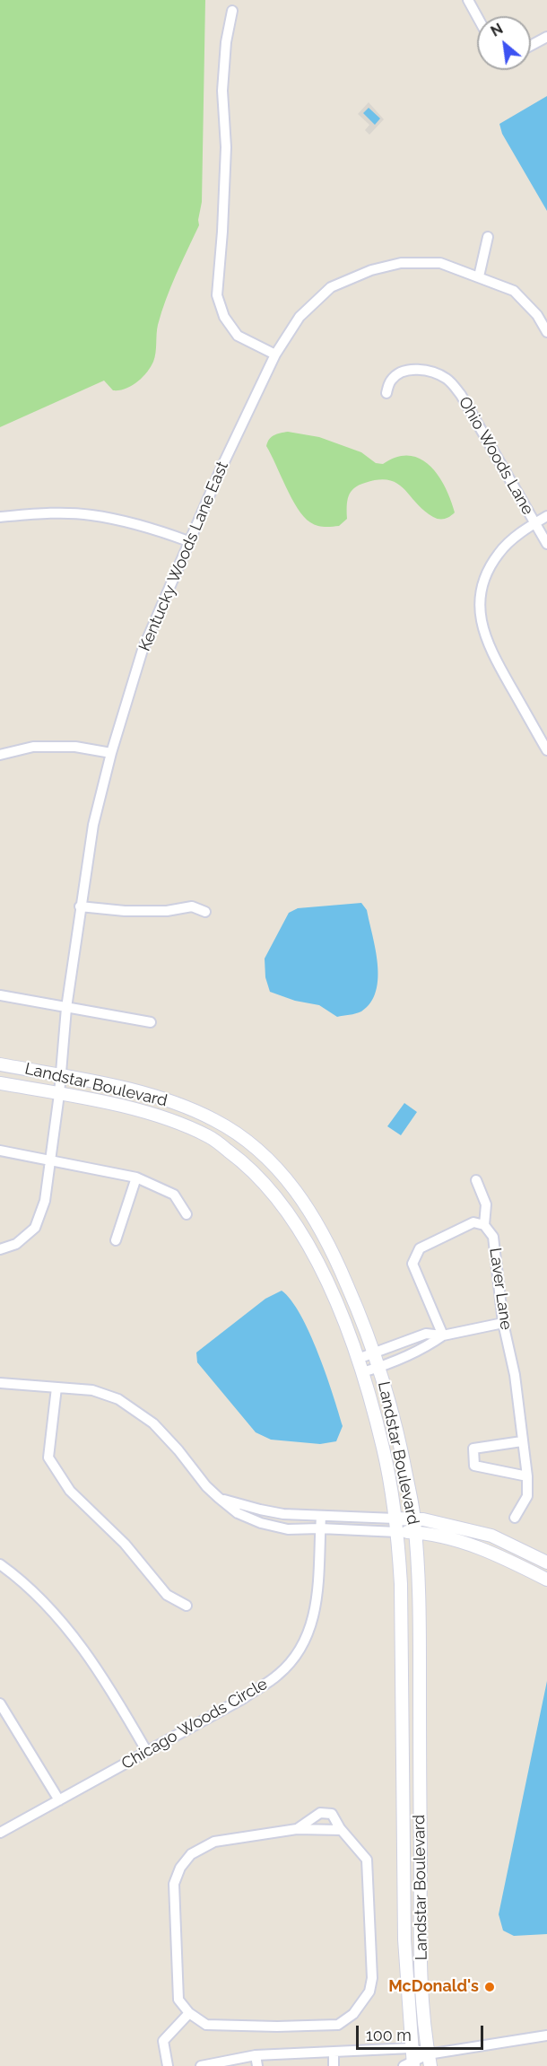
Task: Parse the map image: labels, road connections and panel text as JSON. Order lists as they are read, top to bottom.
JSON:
{
  "streets": {
    "street": [
      "Ohio Woods Lane",
      "Kentucky Woods Lane East",
      "Landstar Boulevard",
      "Laver Lane",
      "Chicago Woods Circle"
    ]
  },
  "crossings": [
    ["Kentucky Woods Lane East", "Landstar Boulevard"]
  ],
  "places": ["McDonald's"],
  "scale_bar": "100 m",
  "north": "top left"
}
